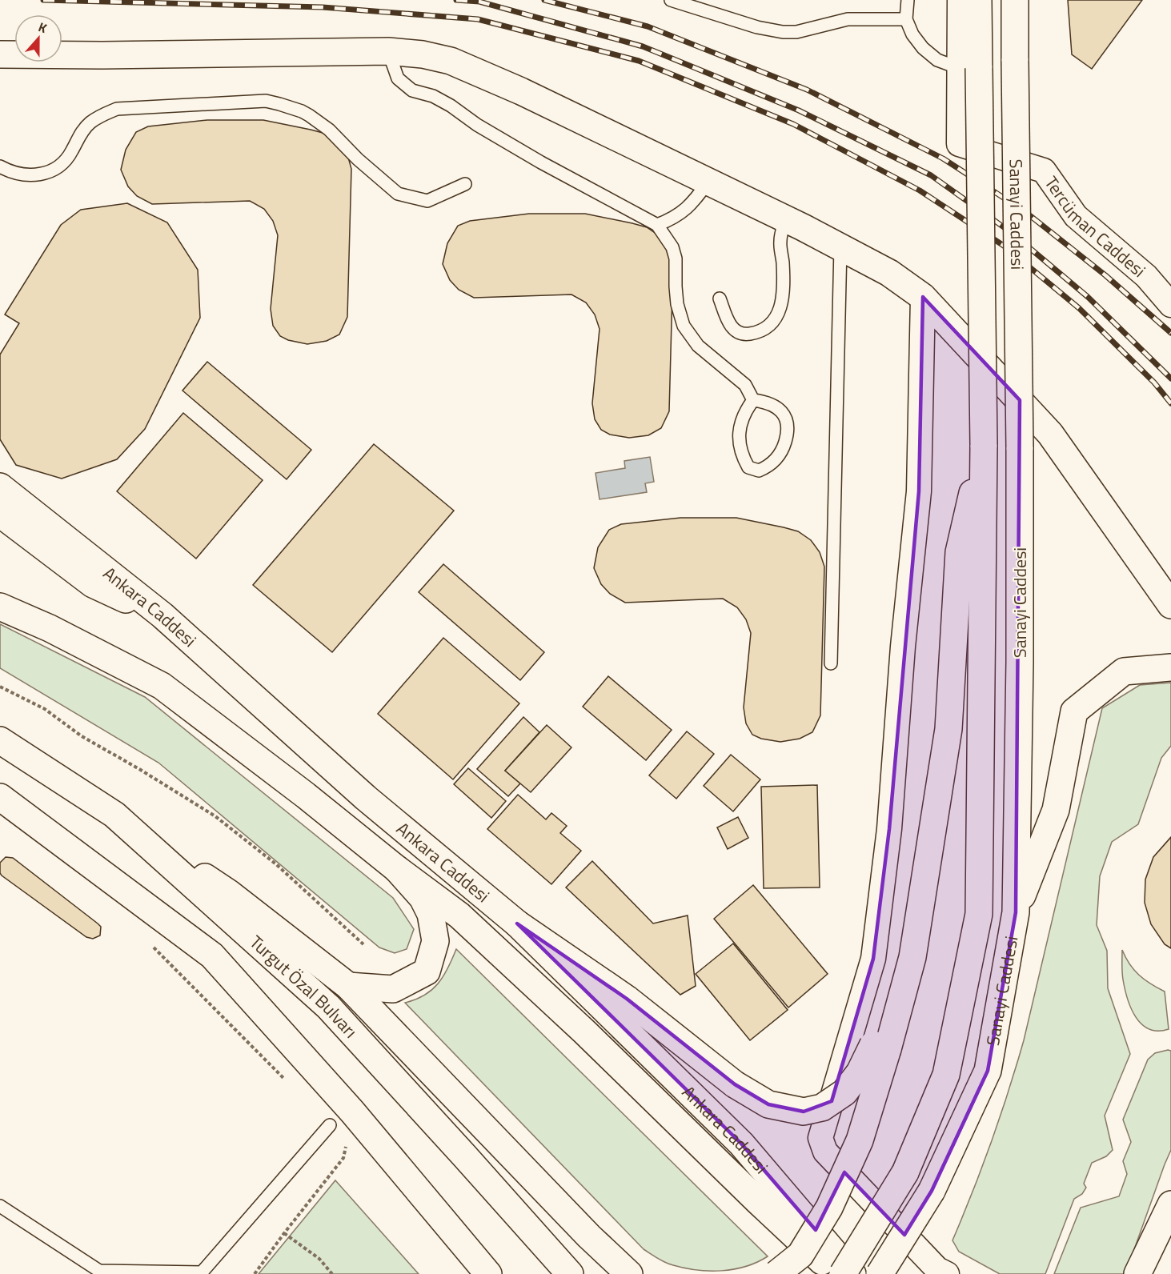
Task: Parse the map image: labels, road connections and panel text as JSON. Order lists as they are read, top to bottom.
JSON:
{
  "streets": {
    "main road": ["Sanayi Caddesi", "Ankara Caddesi", "Turgut Özal Bulvarı"],
    "street": ["Tercüman Caddesi"]
  },
  "crossings": [
    ["Sanayi Caddesi", "Tercüman Caddesi"]
  ],
  "north": "top"
}
